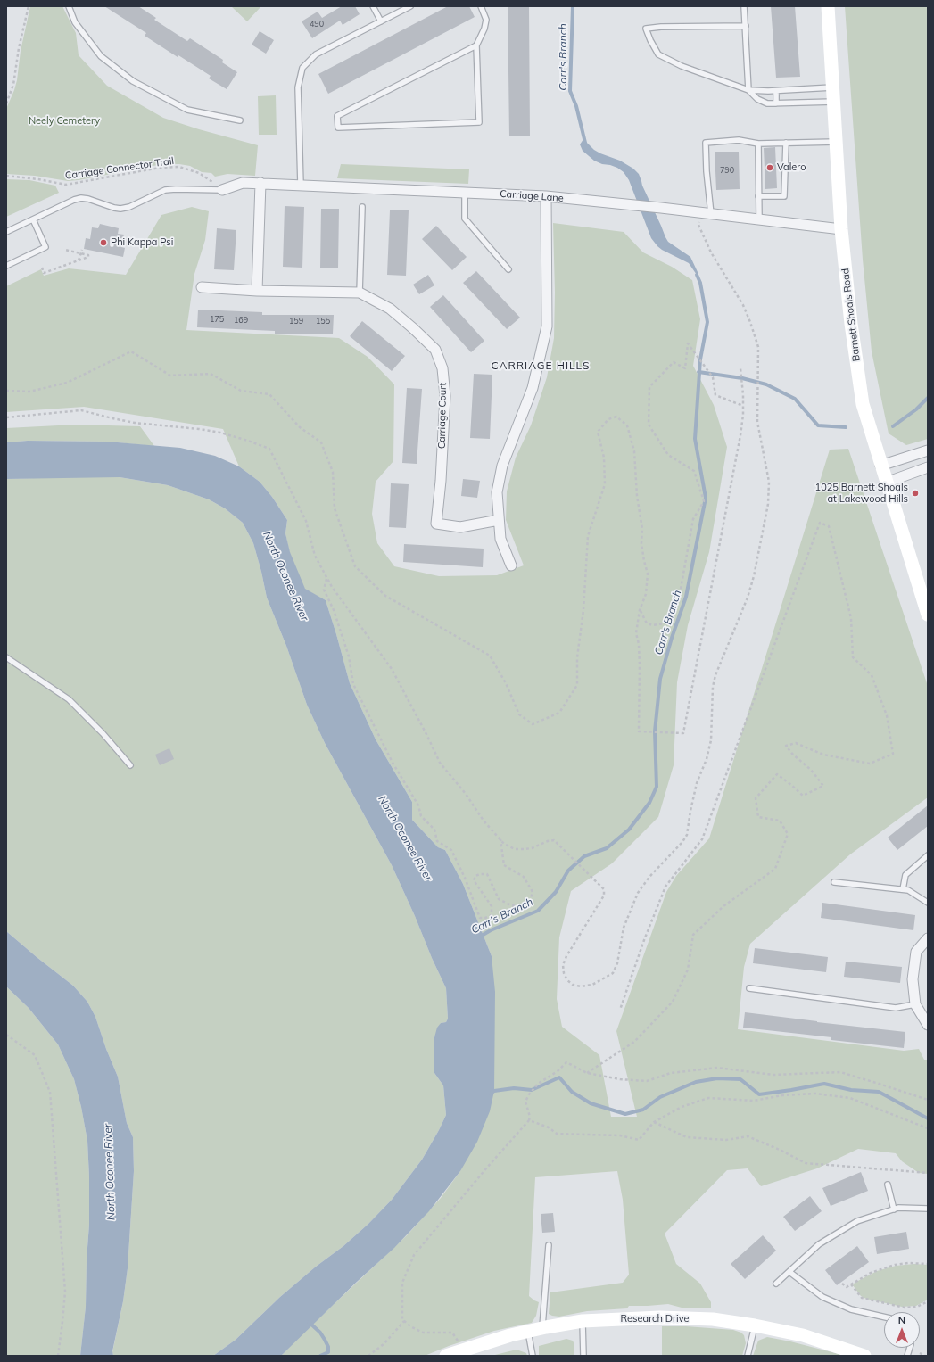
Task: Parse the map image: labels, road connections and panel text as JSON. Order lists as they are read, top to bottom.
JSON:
{
  "streets": {
    "main road": ["Barnett Shoals Road", "Research Drive"],
    "street": ["Carriage Lane", "Carriage Court"],
    "path": ["Carriage Connector Trail"]
  },
  "crossings": [
    ["Carriage Lane", "Barnett Shoals Road"]
  ],
  "districts": ["CARRIAGE HILLS"],
  "water": ["Carr's Branch", "North Oconee River"],
  "parks": ["Neely Cemetery"],
  "places": ["Valero", "Phi Kappa Psi", "1025 Barnett Shoals at Lakewood Hills"],
  "house_numbers": [
    "490",
    "790",
    "175",
    "169",
    "159",
    "155"
  ],
  "north": "top"
}
